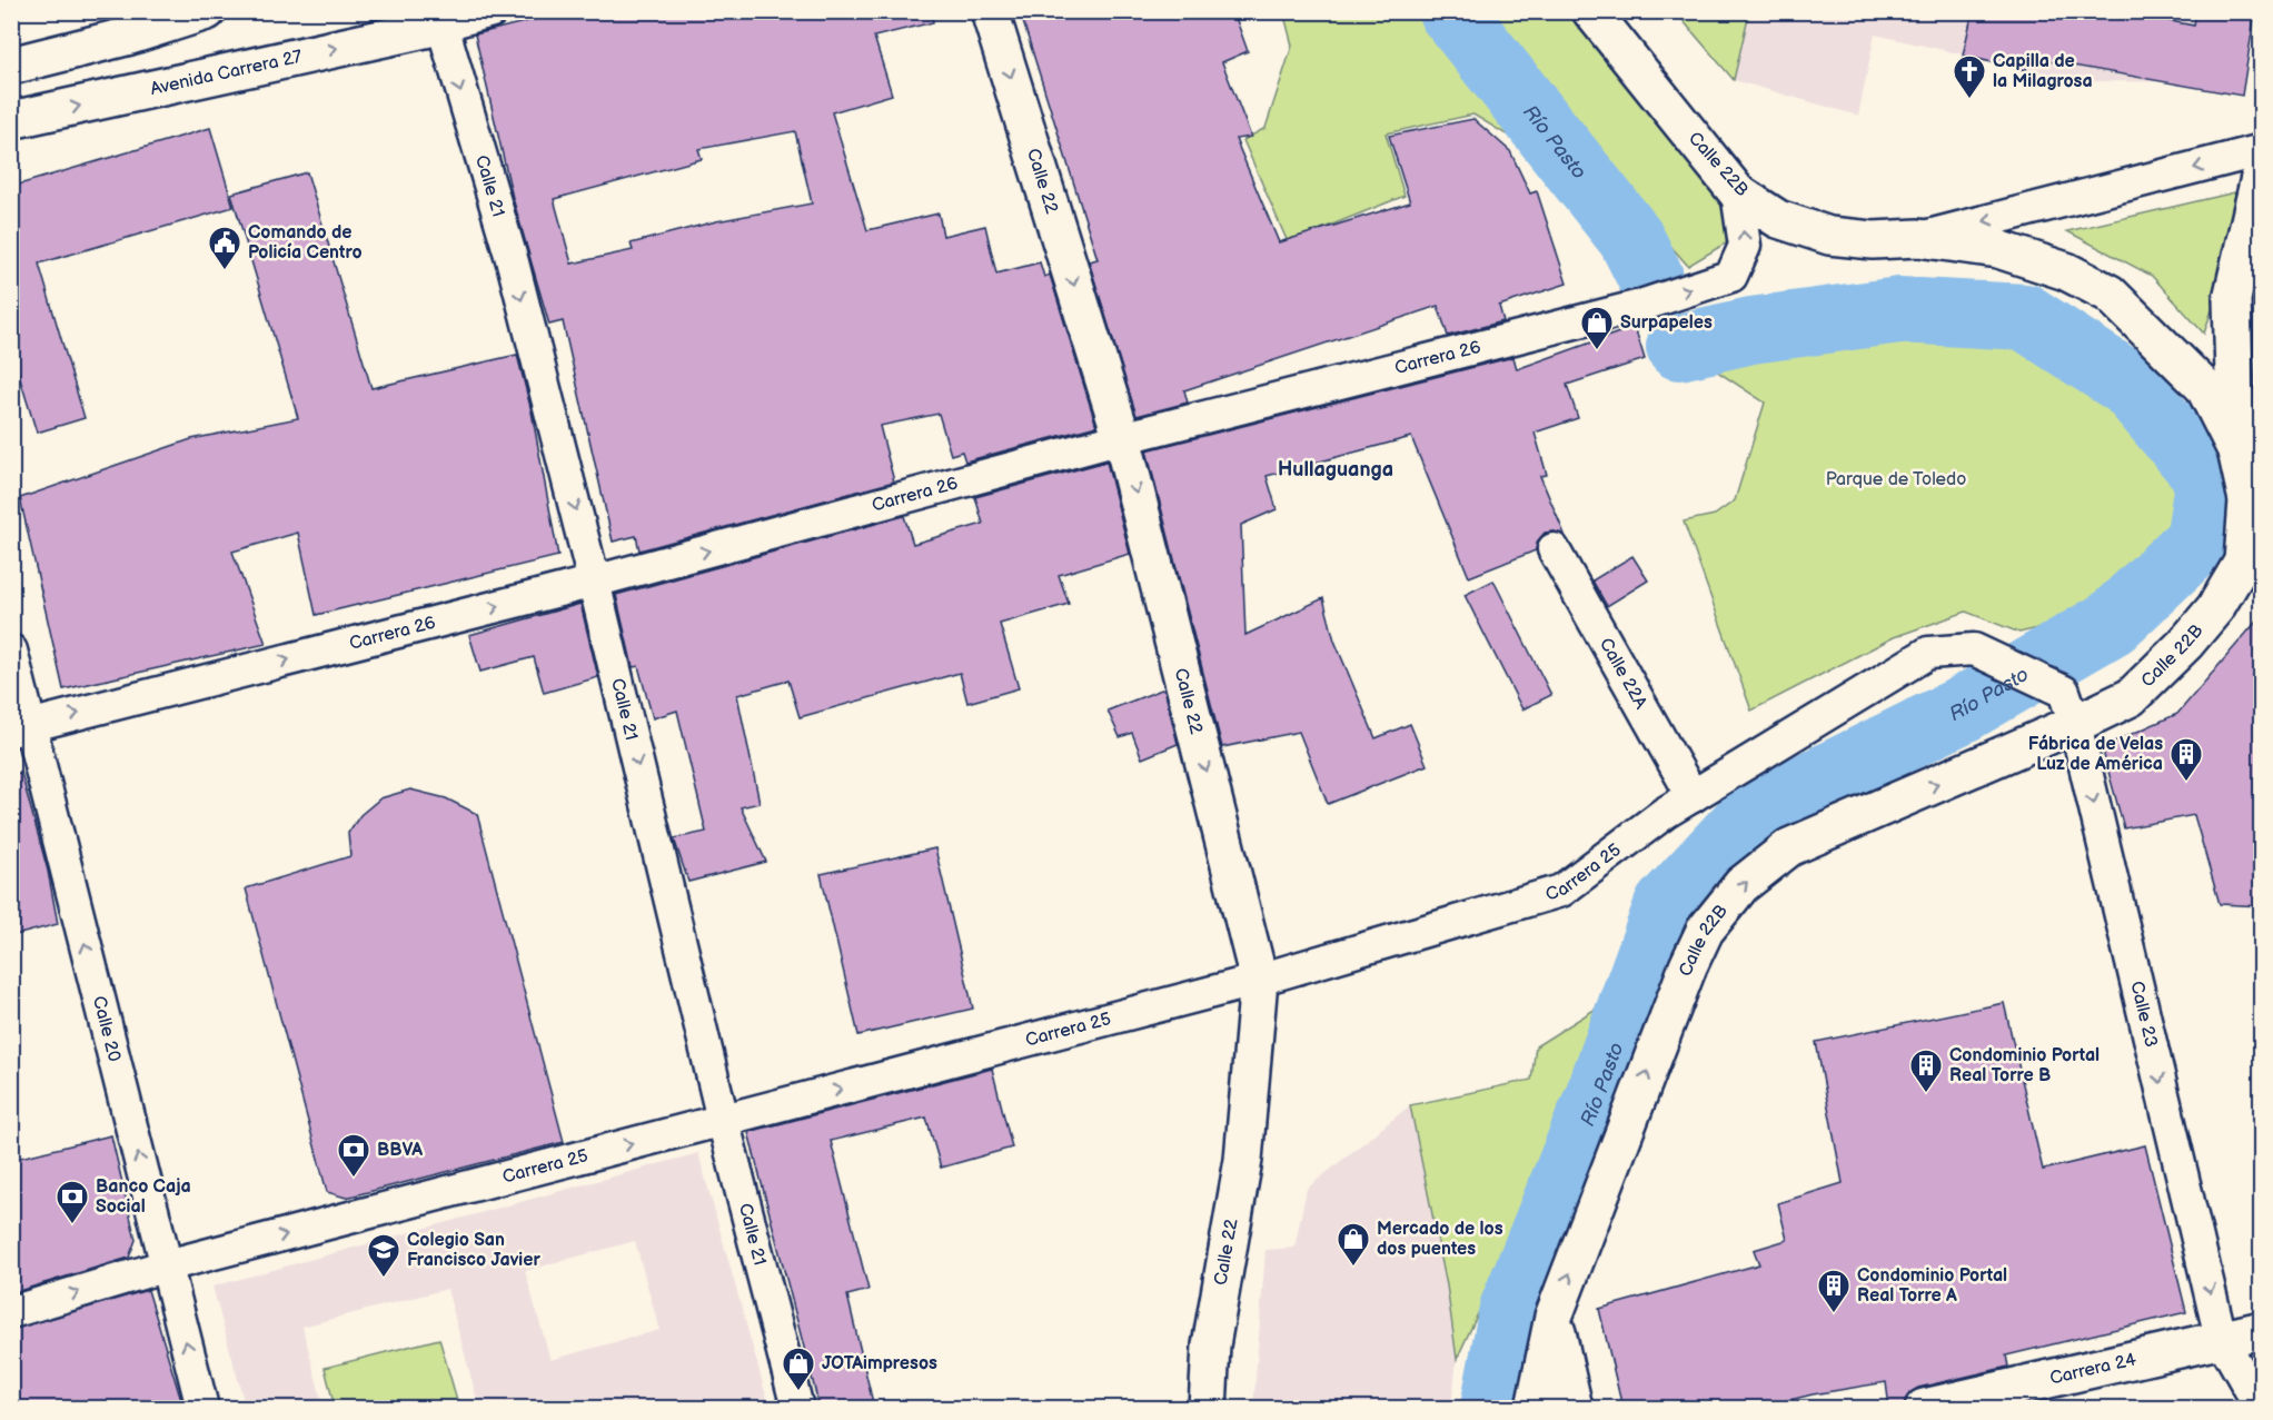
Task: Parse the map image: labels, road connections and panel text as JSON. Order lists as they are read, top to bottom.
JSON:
{
  "streets": {
    "main road": [
      "Avenida Carrera 27",
      "Calle 22B",
      "Calle 22",
      "Carrera 24"
    ],
    "street": [
      "Calle 21",
      "Carrera 26",
      "Calle 22A",
      "Carrera 25",
      "Calle 23",
      "Calle 20"
    ]
  },
  "crossings": [
    ["Avenida Carrera 27", "Calle 21"],
    ["Calle 22B", "Carrera 26"],
    ["Calle 22B", "Carrera 25"],
    ["Calle 22B", "Calle 23"],
    ["Calle 22", "Carrera 26"],
    ["Calle 22", "Carrera 25"],
    ["Calle 21", "Carrera 26"],
    ["Calle 21", "Carrera 25"],
    ["Carrera 26", "Calle 20"],
    ["Calle 22A", "Carrera 25"],
    ["Carrera 25", "Calle 23"],
    ["Carrera 25", "Calle 20"],
    ["Calle 23", "Carrera 24"]
  ],
  "one_way": [
    "Avenida Carrera 27",
    "Calle 22B",
    "Calle 22",
    "Calle 21",
    "Carrera 26",
    "Carrera 25",
    "Calle 23",
    "Calle 20"
  ],
  "districts": ["Hullaguanga"],
  "water": ["Río Pasto"],
  "parks": ["Parque de Toledo"],
  "places": {
    "church": ["Capilla de la Milagrosa"],
    "public building": ["Comando de Policía Centro"],
    "shop": ["Surpapeles", "Mercado de los dos puentes", "JOTAimpresos"],
    "building": ["Fábrica de Velas Luz de América", "Condominio Portal Real Torre B", "Condominio Portal Real Torre A"],
    "bank": ["BBVA", "Banco Caja Social"],
    "school or university": ["Colegio San Francisco Javier"]
  }
}
